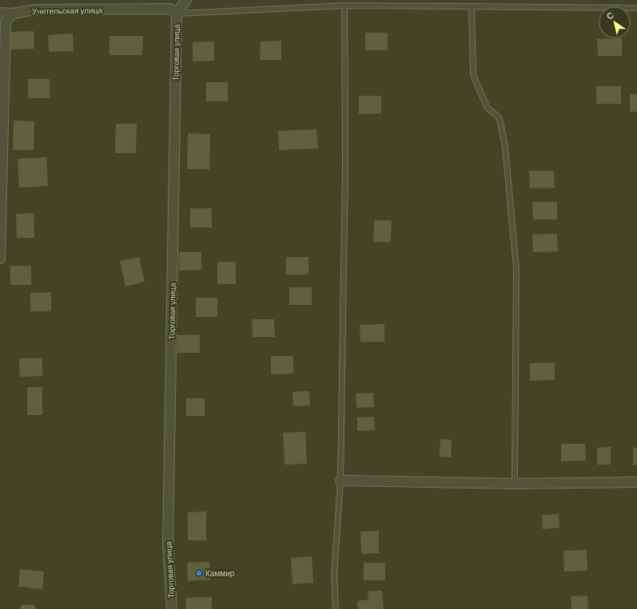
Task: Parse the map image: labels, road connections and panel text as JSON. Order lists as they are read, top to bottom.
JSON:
{
  "streets": {
    "street": ["Учительская улица", "Торговая улица"]
  },
  "crossings": [
    ["Учительская улица", "Торговая улица"]
  ],
  "places": ["Каммир"],
  "north": "top left"
}
